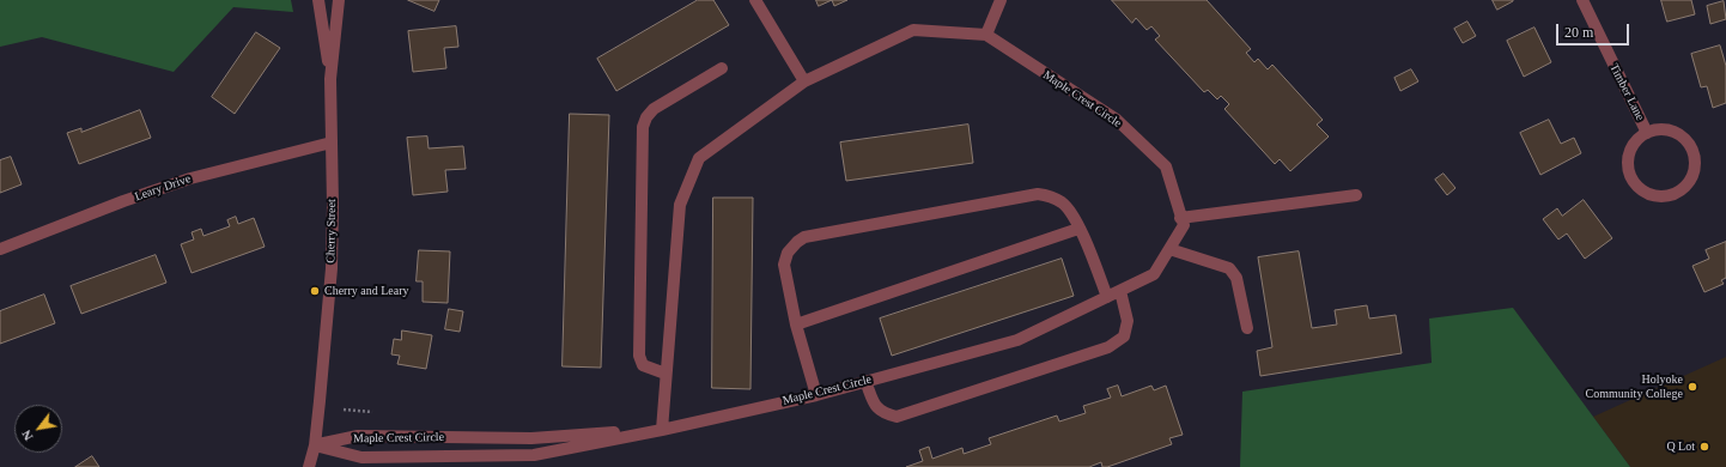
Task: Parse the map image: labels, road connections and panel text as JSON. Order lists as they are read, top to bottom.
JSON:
{
  "streets": {
    "street": [
      "Timber Lane",
      "Maple Crest Circle",
      "Leary Drive",
      "Cherry Street"
    ]
  },
  "crossings": [
    ["Maple Crest Circle", "Cherry Street"],
    ["Leary Drive", "Cherry Street"]
  ],
  "places": ["Cherry and Leary", "Holyoke Community College", "Q Lot"],
  "scale_bar": "20 m",
  "north": "bottom left"
}
